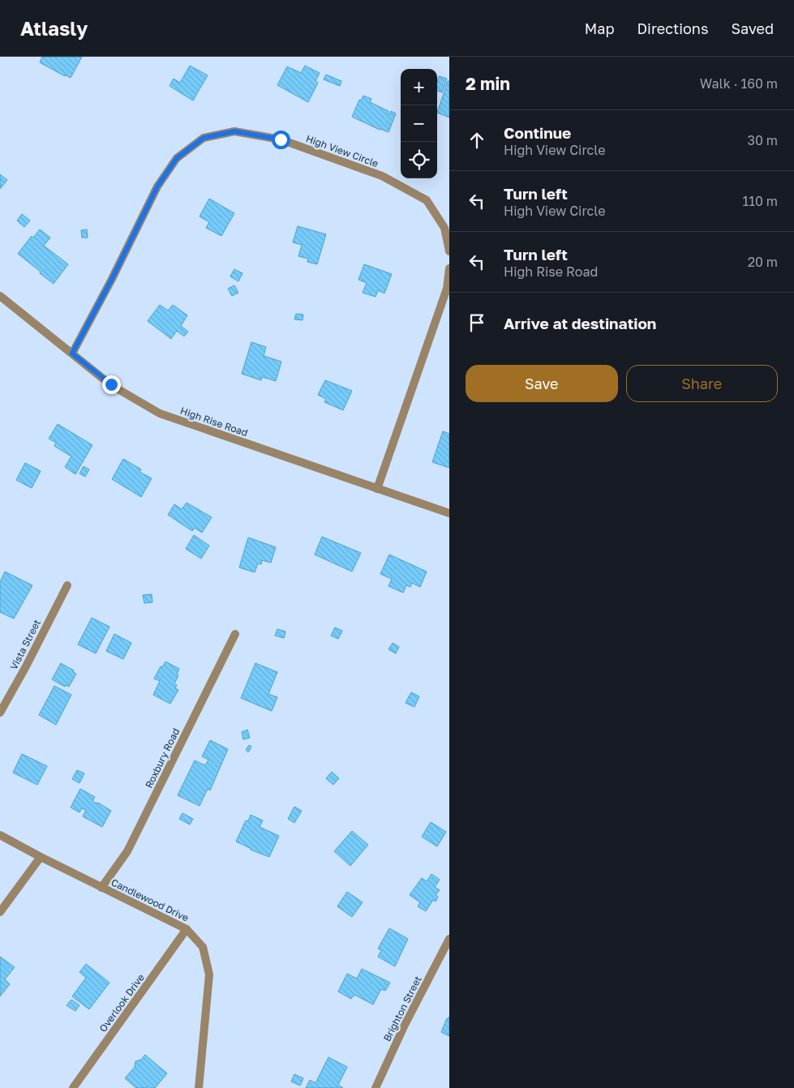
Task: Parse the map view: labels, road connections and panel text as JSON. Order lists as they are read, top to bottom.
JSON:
{
  "streets": {
    "street": [
      "High View Circle",
      "High Rise Road",
      "Vista Street",
      "Roxbury Road",
      "Candlewood Drive",
      "Overlook Drive",
      "Brighton Street"
    ]
  },
  "crossings": [
    ["High View Circle", "High Rise Road"],
    ["Roxbury Road", "Candlewood Drive"],
    ["Candlewood Drive", "Overlook Drive"]
  ],
  "page": {
    "header": "Atlasly",
    "nav": ["Map", "Directions", "Saved"],
    "heading": ["2 min", "Walk · 160 m"],
    "map_buttons": ["+", "−"],
    "list": [
      ["Continue", "High View Circle", "30 m"],
      ["Turn left", "High View Circle", "110 m"],
      ["Turn left", "High Rise Road", "20 m"],
      "Arrive at destination"
    ],
    "buttons": ["Save", "Share"]
  }
}
